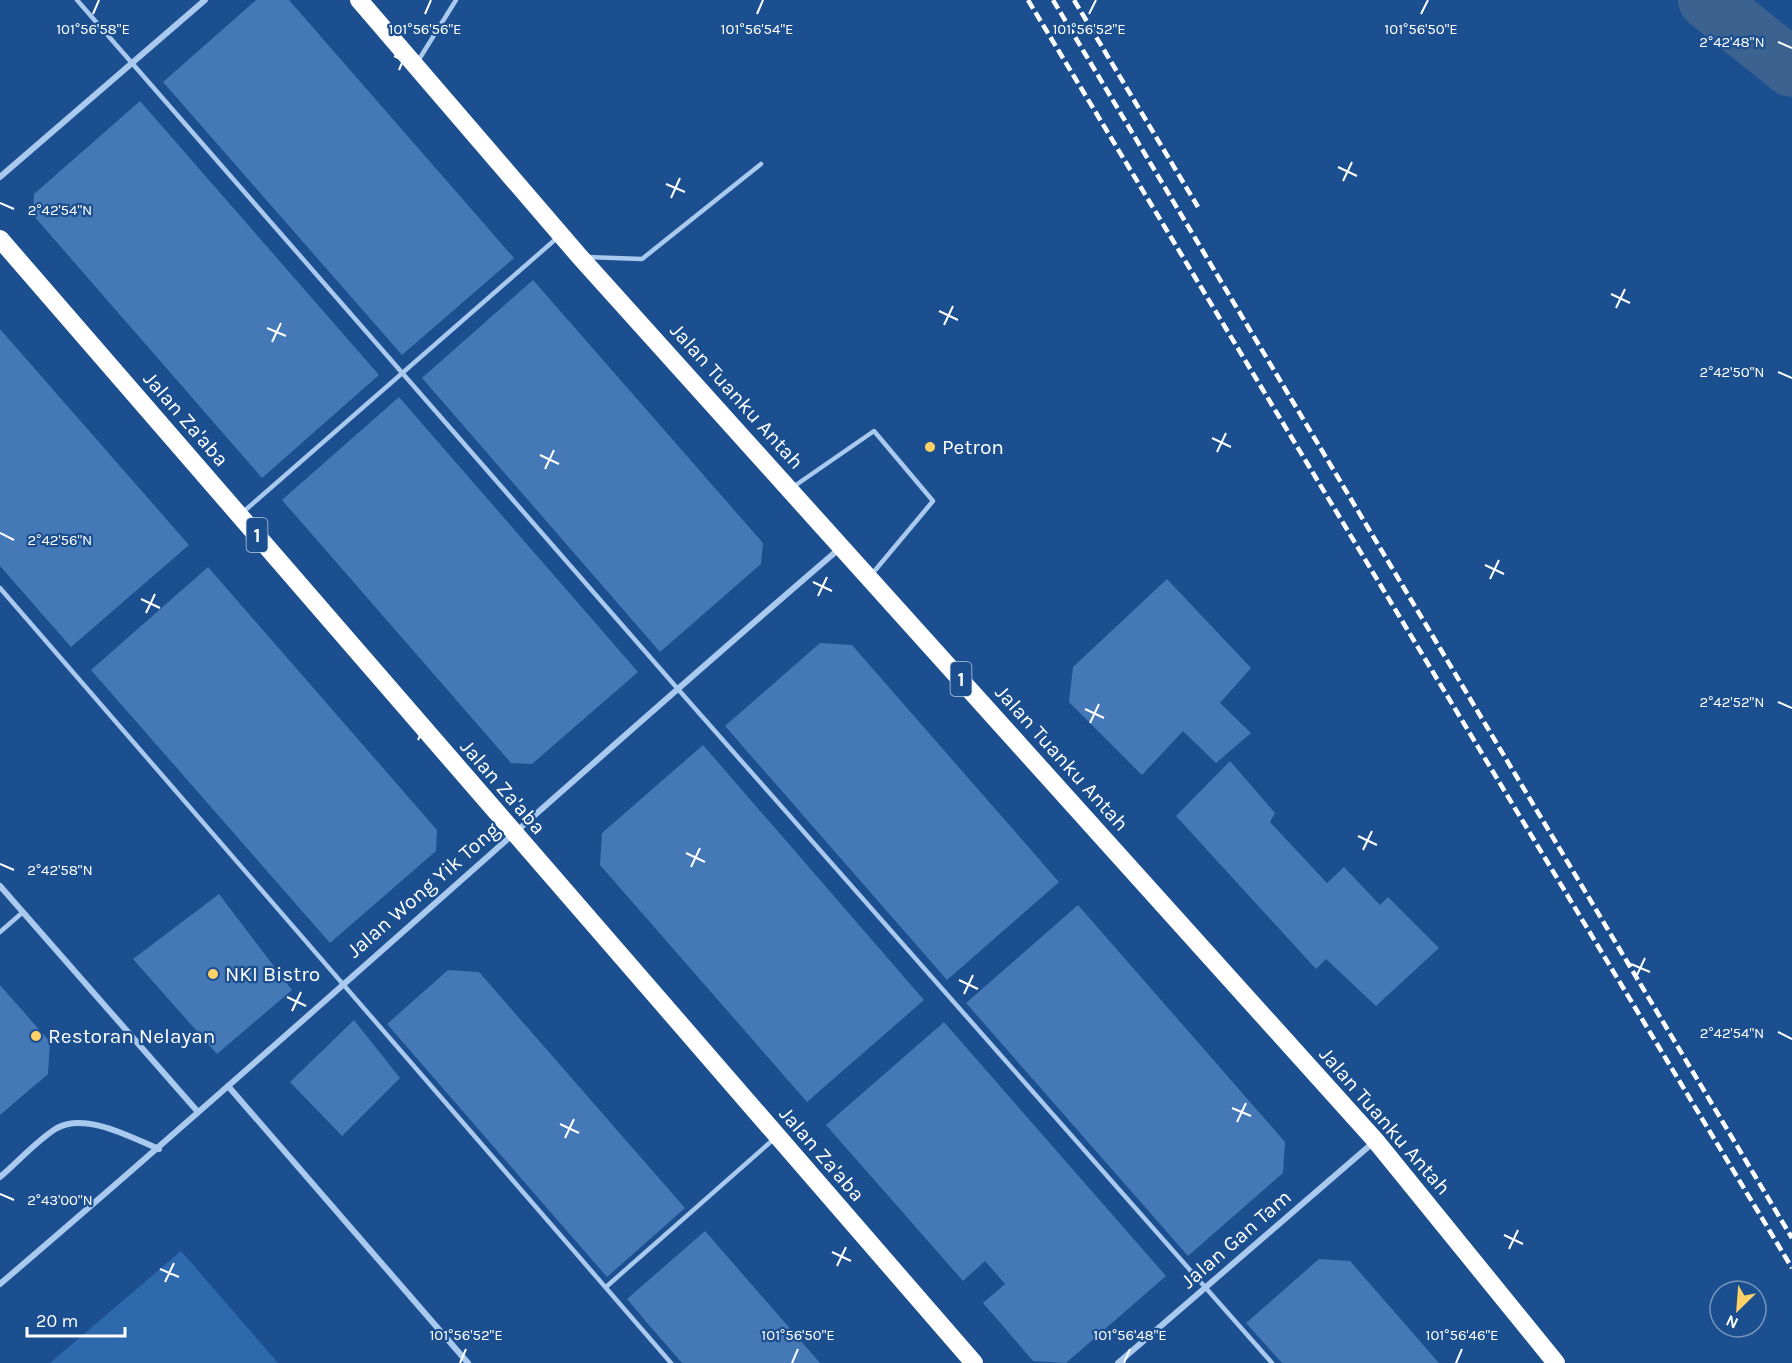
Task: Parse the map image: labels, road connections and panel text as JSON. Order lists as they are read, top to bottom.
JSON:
{
  "streets": {
    "highway": ["Jalan Tuanku Antah", "Jalan Za'aba", "1"],
    "street": ["Jalan Wong Yik Tong", "Jalan Gan Tam"]
  },
  "crossings": [
    ["Jalan Tuanku Antah", "Jalan Wong Yik Tong"],
    ["Jalan Tuanku Antah", "Jalan Gan Tam"],
    ["Jalan Za'aba", "Jalan Wong Yik Tong"]
  ],
  "places": ["Petron", "NKI Bistro", "Restoran Nelayan"],
  "scale_bar": "20 m",
  "north": "bottom left",
  "coordinates": [
    "101°56'56\"E",
    "101°56'54\"E",
    "101°56'52\"E",
    "101°56'50\"E",
    "101°56'58\"E",
    "2°42'48\"N",
    "2°42'54\"N",
    "2°42'50\"N",
    "2°42'56\"N",
    "2°42'52\"N",
    "2°42'58\"N",
    "2°43'00\"N",
    "101°56'48\"E",
    "101°56'46\"E"
  ]
}
